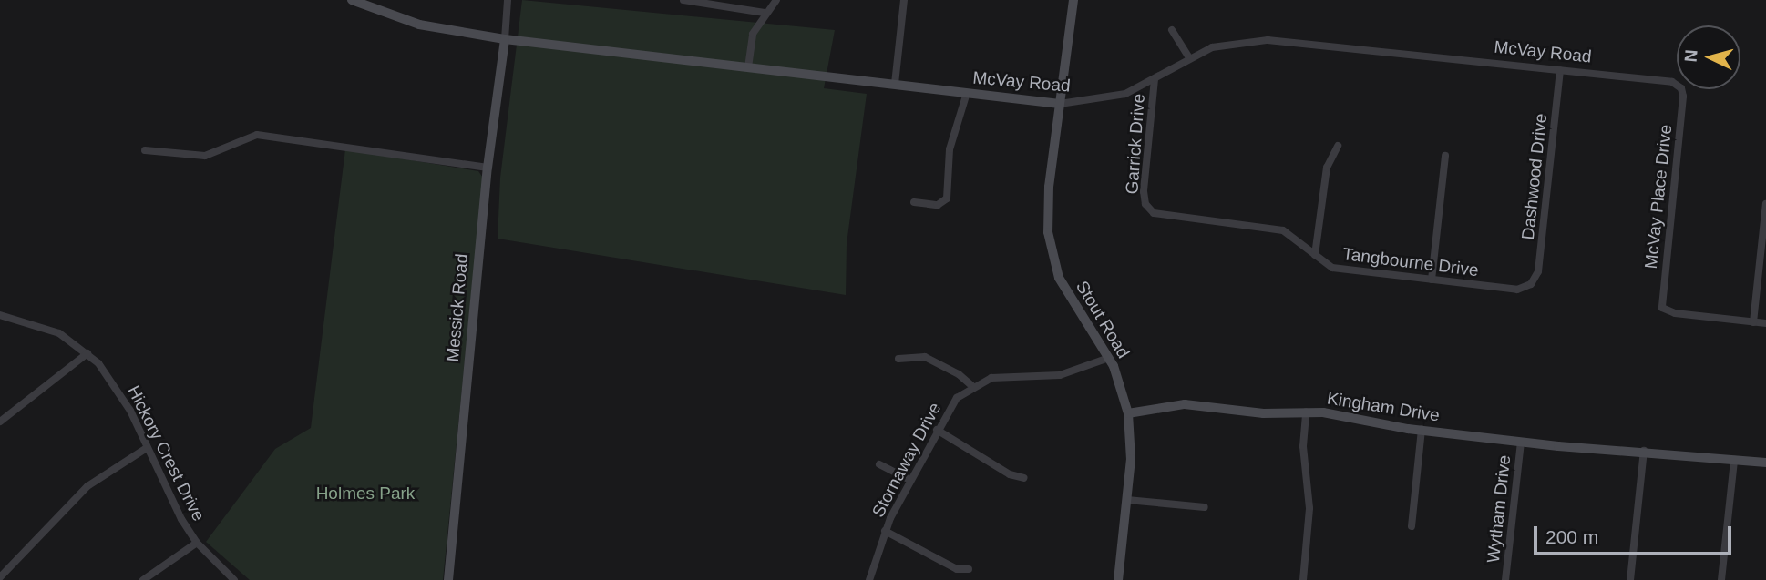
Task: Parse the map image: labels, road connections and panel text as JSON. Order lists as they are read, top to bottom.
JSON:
{
  "streets": {
    "street": [
      "McVay Road",
      "Garrick Drive",
      "Dashwood Drive",
      "McVay Place Drive",
      "Tangbourne Drive",
      "Messick Road",
      "Stout Road",
      "Kingham Drive",
      "Hickory Crest Drive",
      "Stornaway Drive",
      "Wytham Drive"
    ]
  },
  "crossings": [
    ["McVay Road", "Garrick Drive"],
    ["McVay Road", "Dashwood Drive"],
    ["McVay Road", "Messick Road"],
    ["McVay Road", "Stout Road"],
    ["Garrick Drive", "Tangbourne Drive"],
    ["Dashwood Drive", "Tangbourne Drive"],
    ["Stout Road", "Kingham Drive"],
    ["Stout Road", "Stornaway Drive"],
    ["Kingham Drive", "Wytham Drive"]
  ],
  "parks": ["Holmes Park"],
  "scale_bar": "200 m",
  "north": "left"
}
